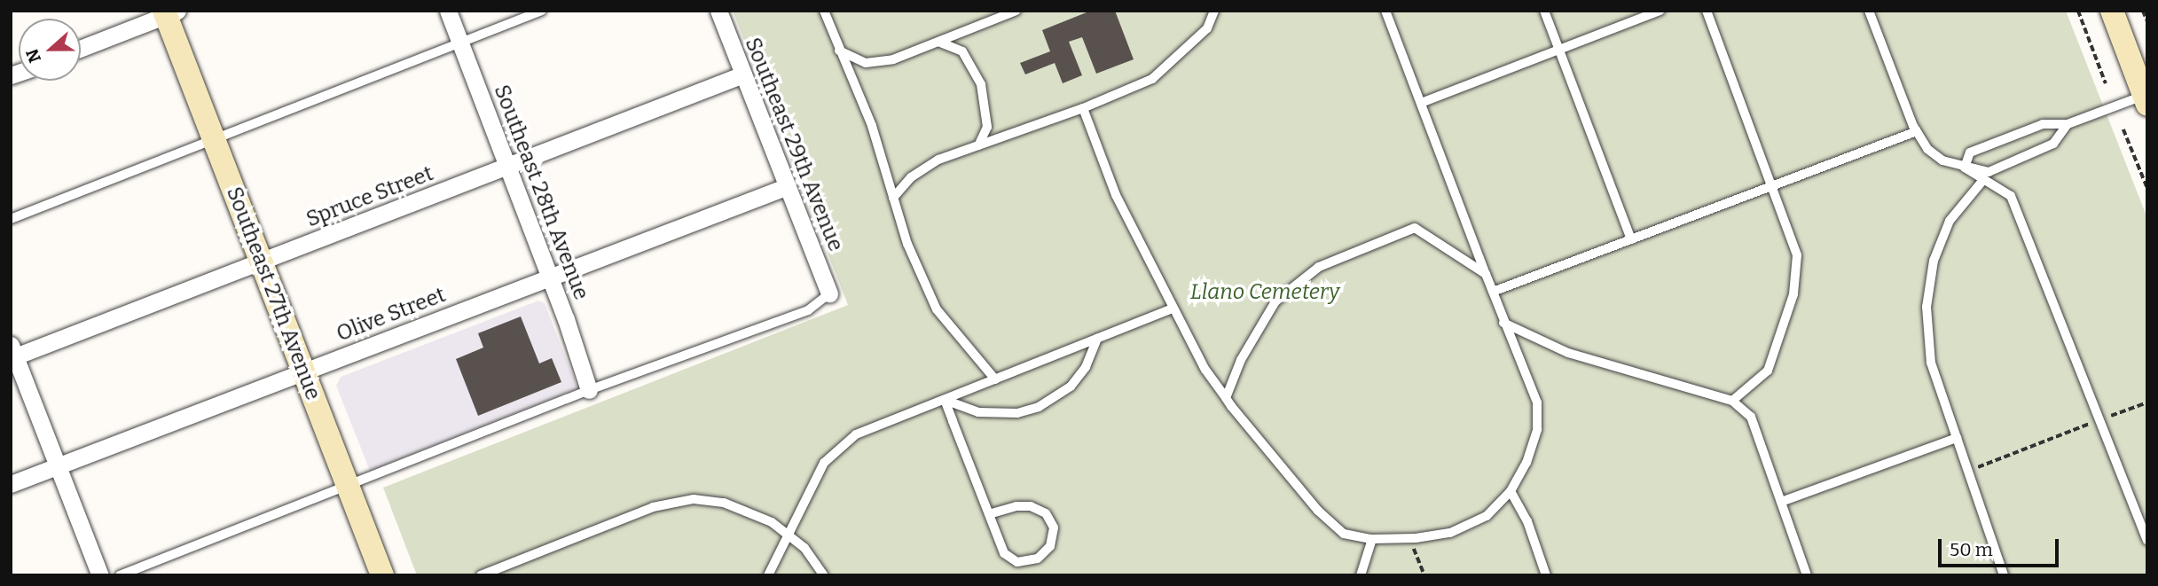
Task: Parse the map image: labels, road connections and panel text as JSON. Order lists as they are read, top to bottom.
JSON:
{
  "streets": {
    "main road": ["Southeast 27th Avenue"],
    "street": [
      "Southeast 29th Avenue",
      "Southeast 28th Avenue",
      "Spruce Street",
      "Olive Street"
    ]
  },
  "crossings": [
    ["Southeast 29th Avenue", "Spruce Street"],
    ["Southeast 29th Avenue", "Olive Street"],
    ["Southeast 28th Avenue", "Spruce Street"],
    ["Southeast 28th Avenue", "Olive Street"],
    ["Spruce Street", "Southeast 27th Avenue"],
    ["Southeast 27th Avenue", "Olive Street"]
  ],
  "parks": ["Llano Cemetery"],
  "scale_bar": "50 m",
  "north": "left"
}
